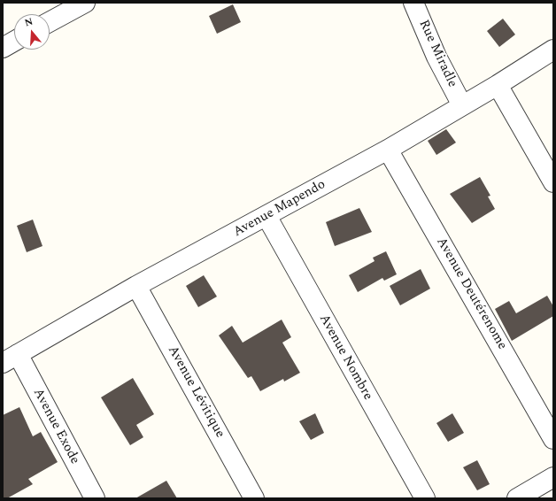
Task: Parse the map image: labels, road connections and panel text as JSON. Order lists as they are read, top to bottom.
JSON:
{
  "streets": {
    "street": [
      "Rue Miradle",
      "Avenue Mapendo",
      "Avenue Deutérenome",
      "Avenue Nombre",
      "Avenue Lévitique",
      "Avenue Exode"
    ]
  },
  "crossings": [
    ["Rue Miradle", "Avenue Mapendo"],
    ["Avenue Mapendo", "Avenue Deutérenome"],
    ["Avenue Mapendo", "Avenue Nombre"],
    ["Avenue Mapendo", "Avenue Lévitique"],
    ["Avenue Mapendo", "Avenue Exode"]
  ],
  "north": "top"
}
